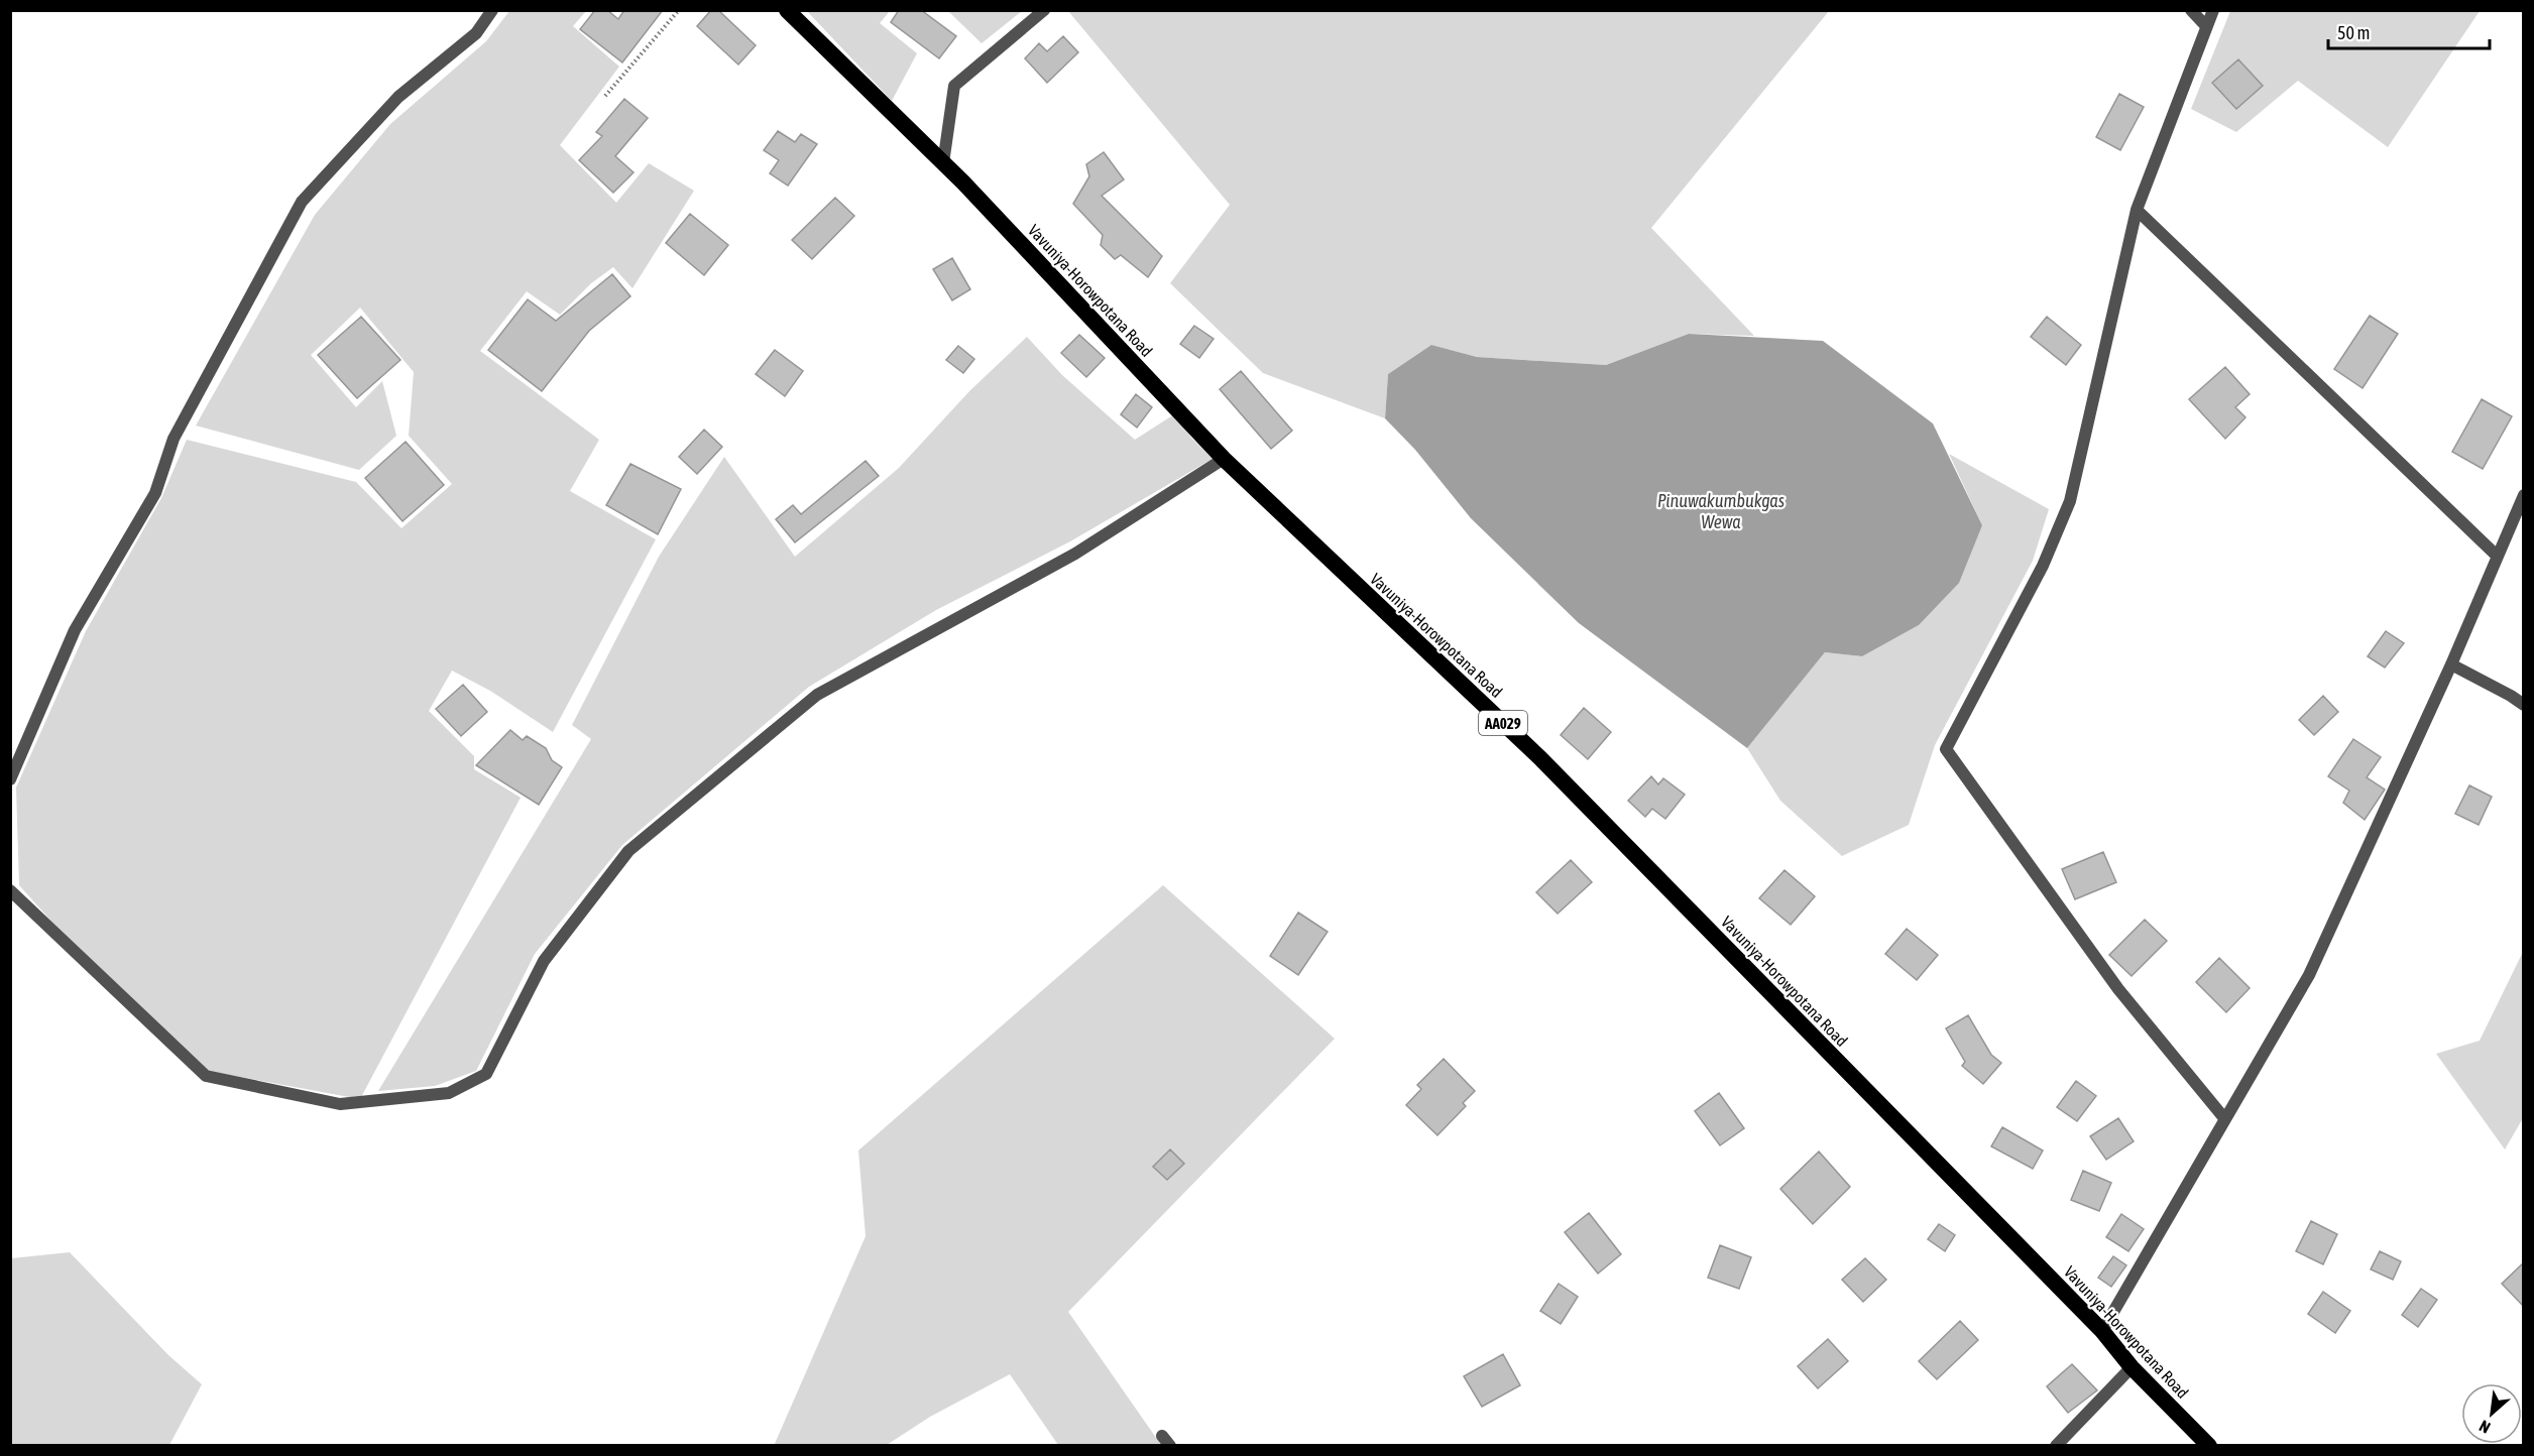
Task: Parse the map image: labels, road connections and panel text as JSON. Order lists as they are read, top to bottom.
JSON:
{
  "streets": {
    "highway": ["Vavuniya-Horowpotana Road", "AA029"]
  },
  "water": ["Pinuwakumbukgas Wewa"],
  "scale_bar": "50 m",
  "north": "bottom left"
}
